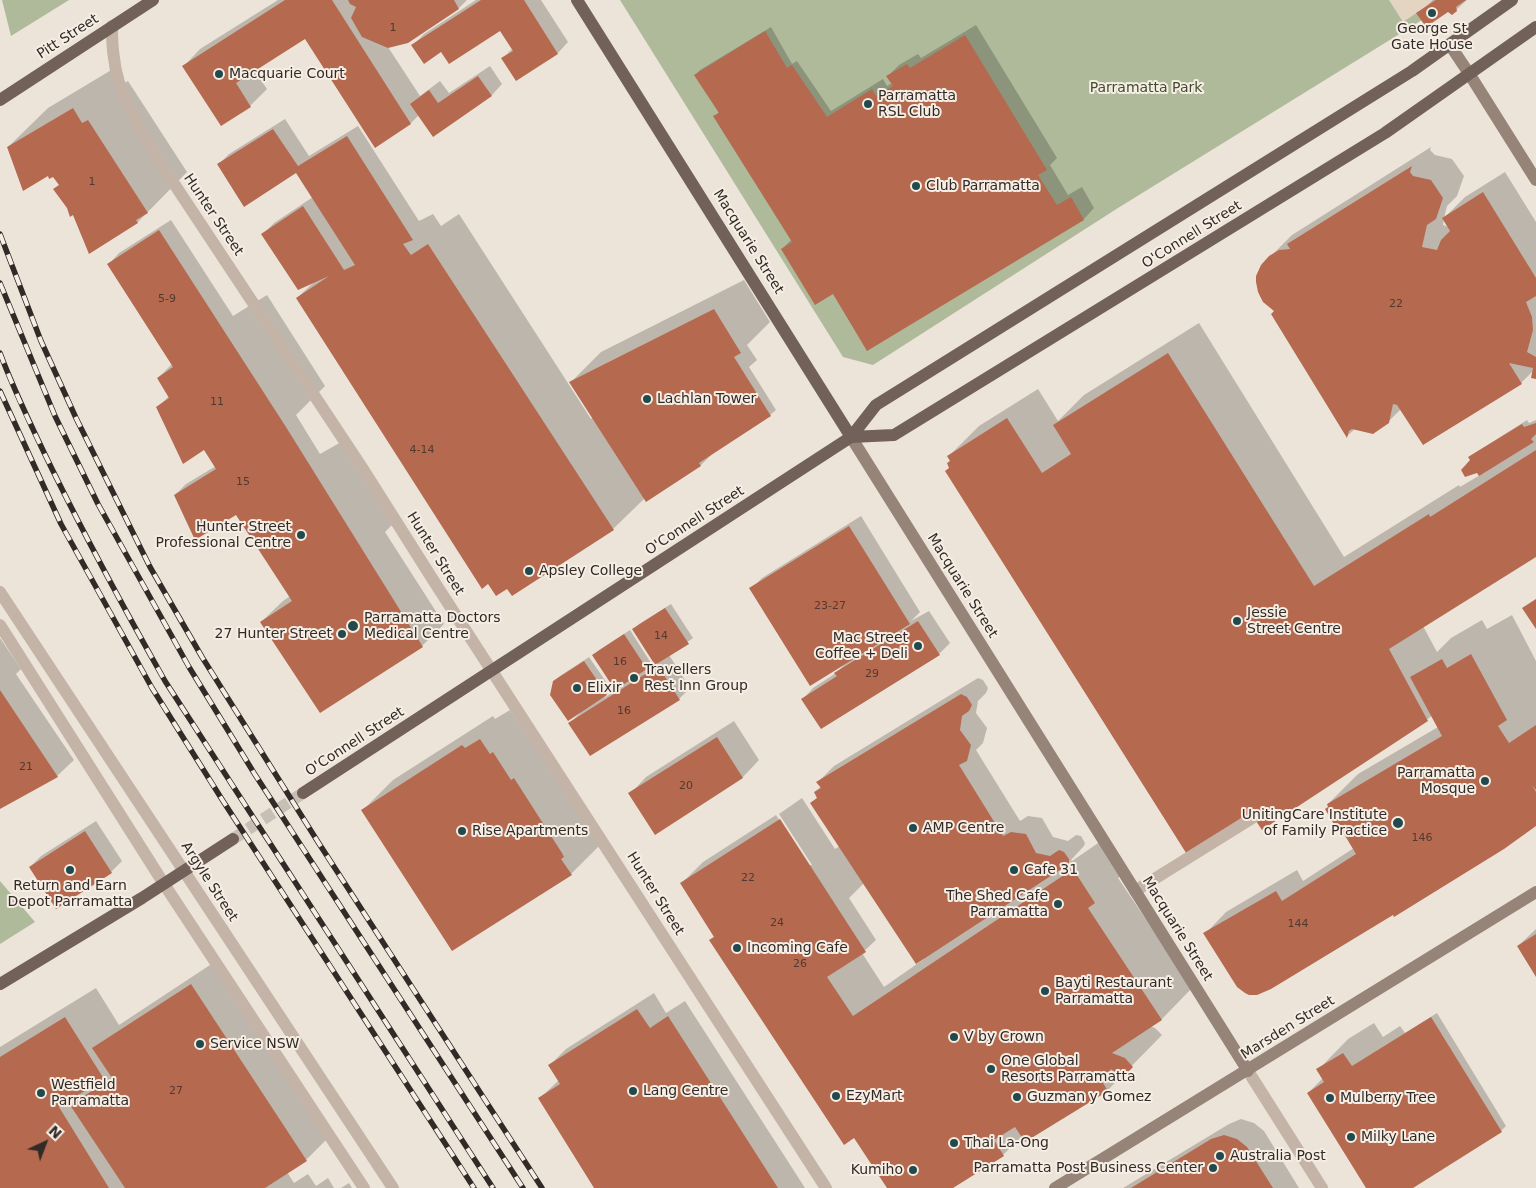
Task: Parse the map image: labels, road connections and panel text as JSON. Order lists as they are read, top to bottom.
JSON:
{
  "streets": {
    "main road": ["Pitt Street", "O'Connell Street", "Macquarie Street"],
    "street": ["Hunter Street", "Argyle Street", "Marsden Street"]
  },
  "crossings": [
    ["Pitt Street", "Hunter Street"],
    ["Hunter Street", "O'Connell Street"],
    ["O'Connell Street", "Macquarie Street"],
    ["Macquarie Street", "Marsden Street"]
  ],
  "parks": ["Parramatta Park"],
  "places": [
    "George St Gate House",
    "Macquarie Court",
    "Parramatta RSL Club",
    "Club Parramatta",
    "Lachlan Tower",
    "Hunter Street Professional Centre",
    "Apsley College",
    "Jessie Street Centre",
    "Parramatta Doctors Medical Centre",
    "27 Hunter Street",
    "Mac Street Coffee + Deli",
    "Travellers Rest Inn Group",
    "Elixir",
    "Parramatta Mosque",
    "UnitingCare Institute of Family Practice",
    "AMP Centre",
    "Rise Apartments",
    "Return and Earn Depot Parramatta",
    "Cafe 31",
    "The Shed Cafe Parramatta",
    "Incoming Cafe",
    "Bayti Restaurant Parramatta",
    "V by Crown",
    "Service NSW",
    "One Global Resorts Parramatta",
    "Lang Centre",
    "Westfield Parramatta",
    "EzyMart",
    "Guzman y Gomez",
    "Mulberry Tree",
    "Milky Lane",
    "Thai La-Ong",
    "Australia Post",
    "Parramatta Post Business Center",
    "Kumiho"
  ],
  "house_numbers": [
    "1",
    "1",
    "5-9",
    "22",
    "11",
    "4-14",
    "15",
    "23-27",
    "14",
    "16",
    "29",
    "16",
    "21",
    "20",
    "146",
    "22",
    "24",
    "144",
    "26",
    "27"
  ],
  "north": "top right"
}
